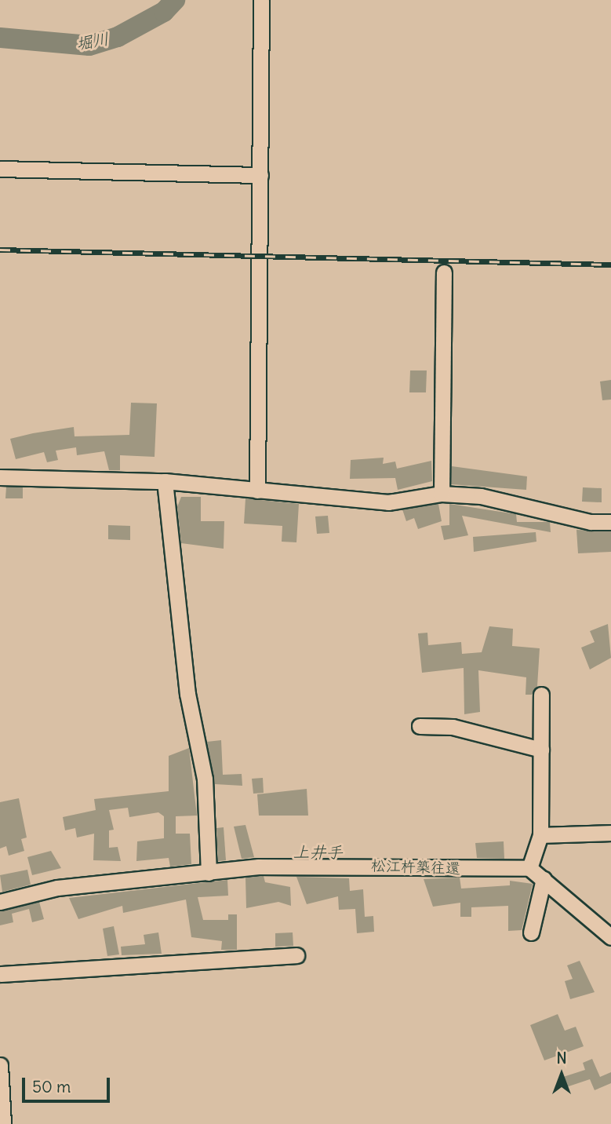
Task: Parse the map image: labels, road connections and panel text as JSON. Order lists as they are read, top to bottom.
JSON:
{
  "streets": {
    "street": ["松江杵築往還"]
  },
  "water": ["堀川", "上井手"],
  "scale_bar": "50 m",
  "north": "top"
}
